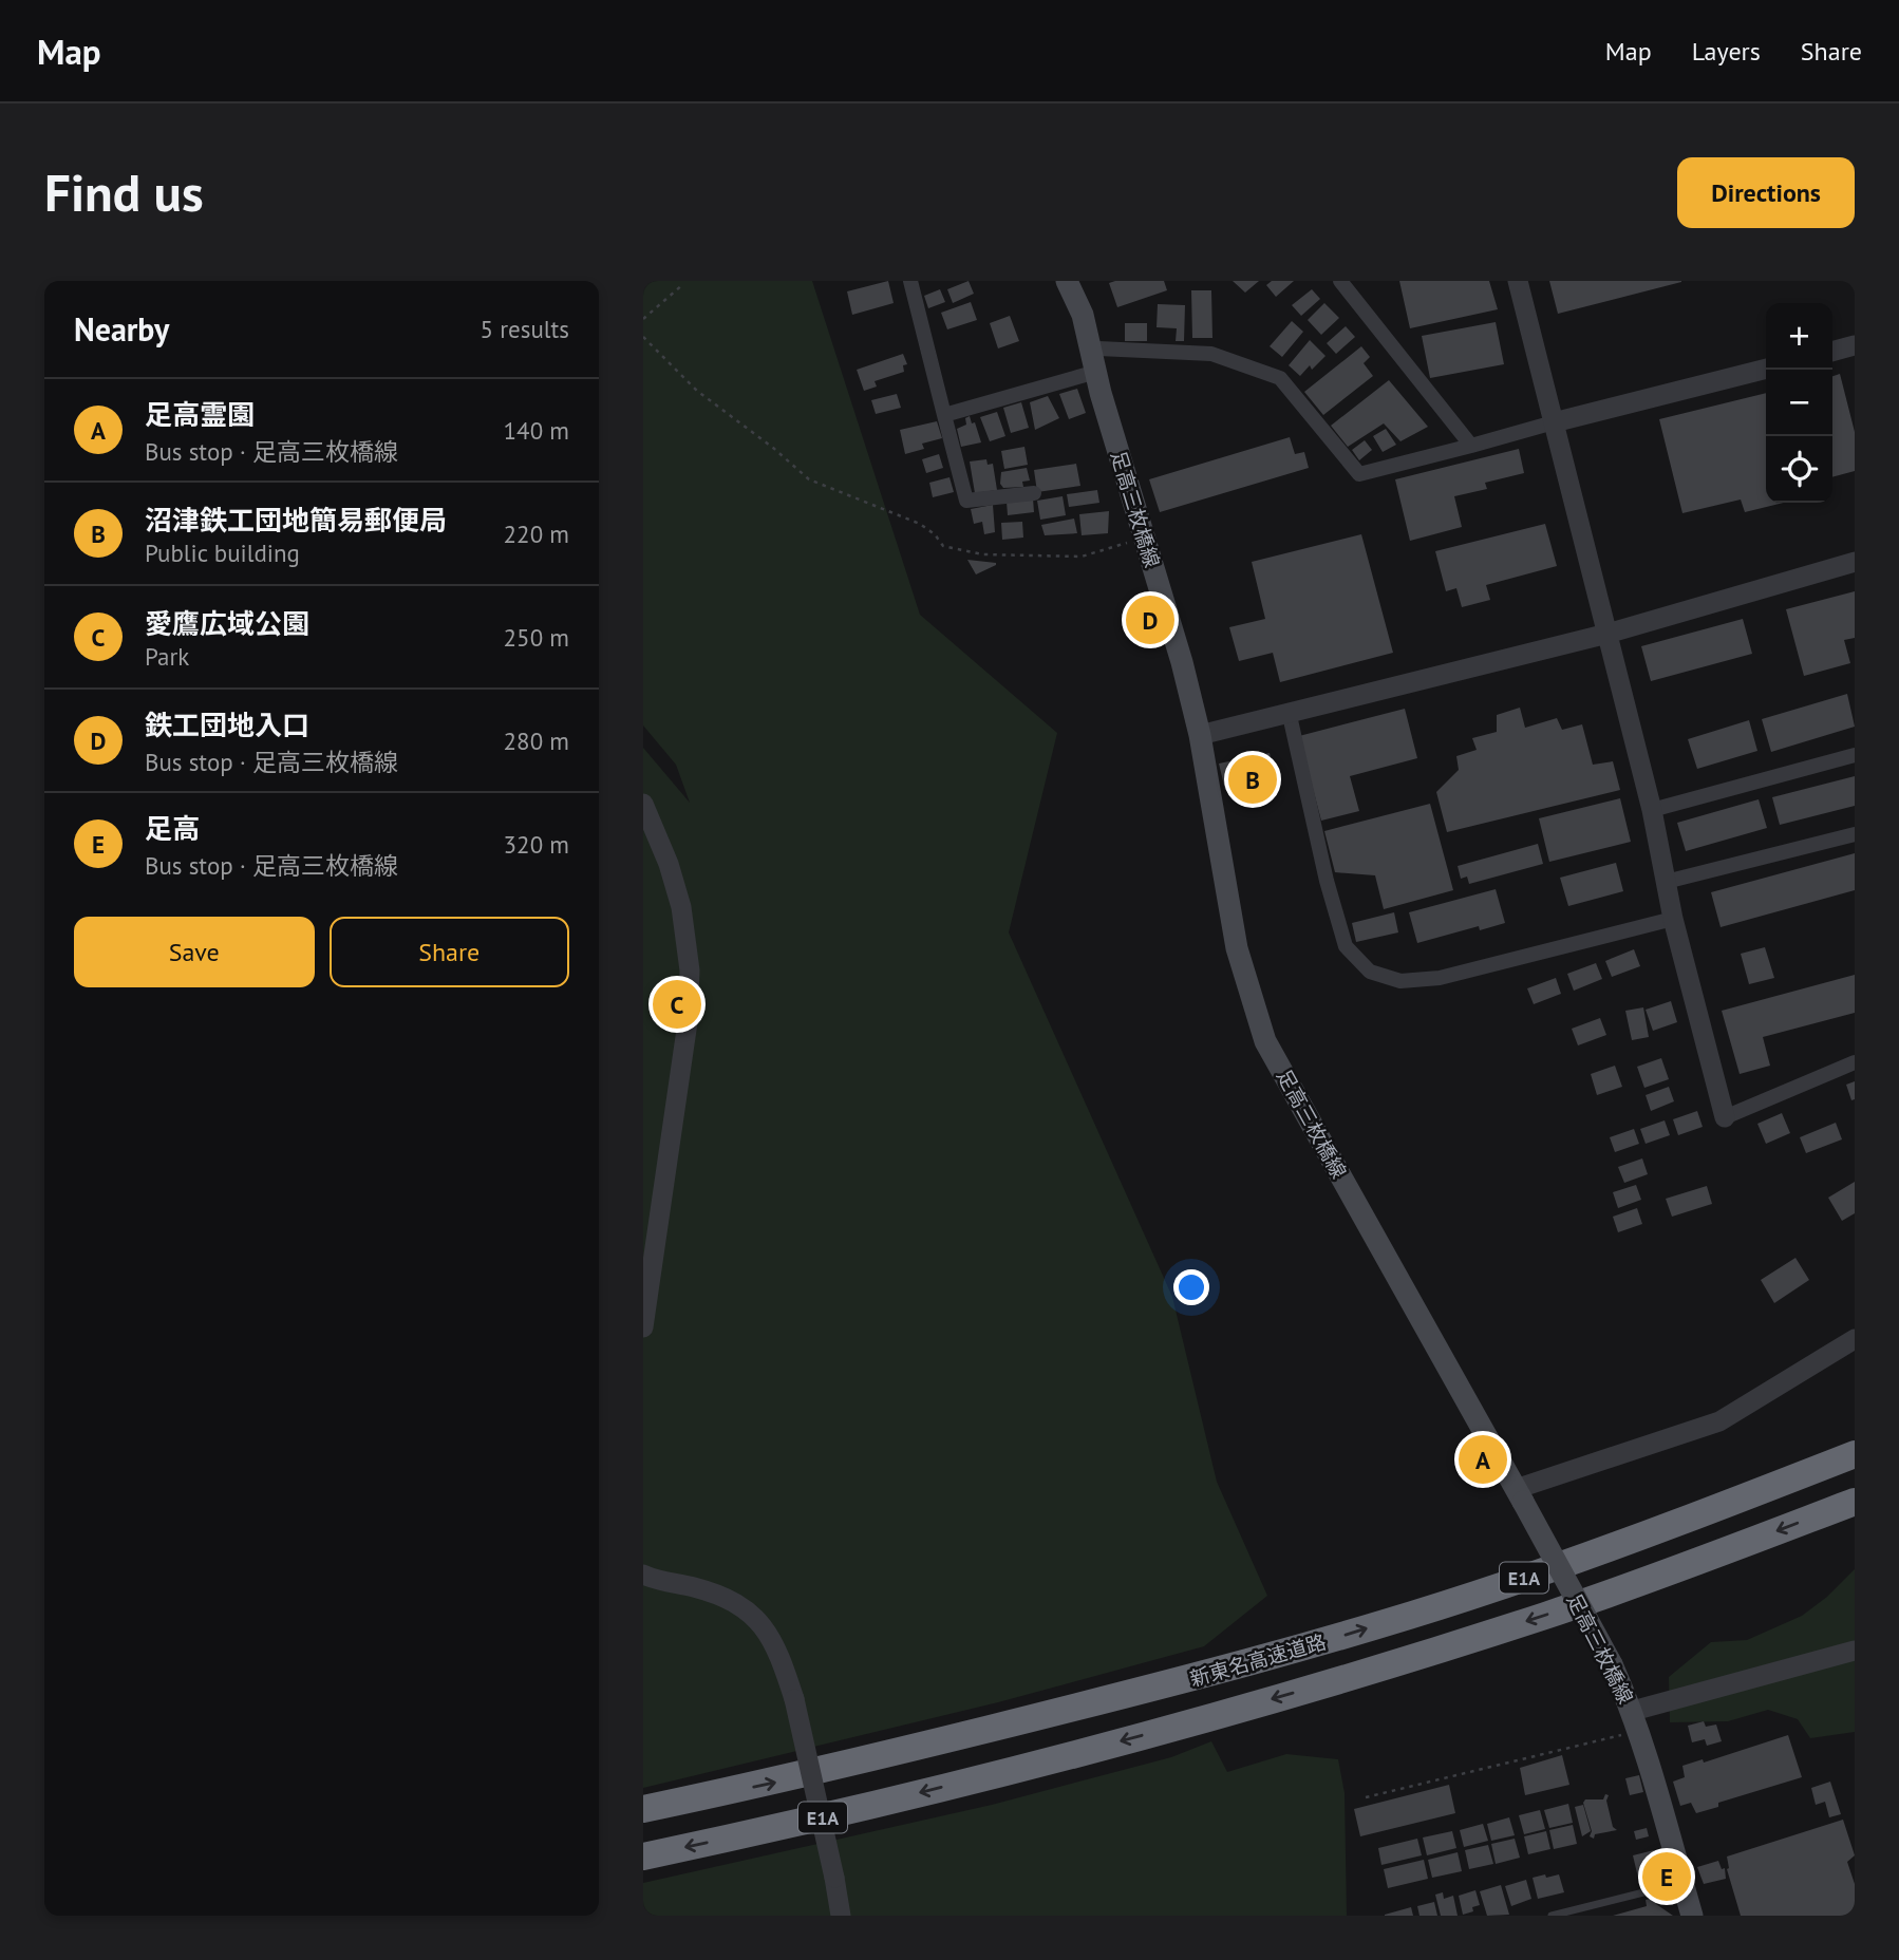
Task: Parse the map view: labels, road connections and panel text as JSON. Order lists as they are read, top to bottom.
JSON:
{
  "streets": {
    "highway": ["E1A", "新東名高速道路"],
    "main road": ["足高三枚橋線"]
  },
  "page": {
    "header": "Map",
    "nav": ["Map", "Layers", "Share"],
    "buttons": [
      "Directions",
      ["Save", "Share"]
    ],
    "title": "Find us",
    "heading": ["Nearby", "5 results"],
    "map_buttons": ["+", "−"],
    "list": [
      {
        "mark": "A",
        "name": "足高霊園",
        "note": "Bus stop · 足高三枚橋線",
        "value": "140 m"
      },
      {
        "mark": "B",
        "name": "沼津鉄工団地簡易郵便局",
        "note": "Public building",
        "value": "220 m"
      },
      {
        "mark": "C",
        "name": "愛鷹広域公園",
        "note": "Park",
        "value": "250 m"
      },
      {
        "mark": "D",
        "name": "鉄工団地入口",
        "note": "Bus stop · 足高三枚橋線",
        "value": "280 m"
      },
      {
        "mark": "E",
        "name": "足高",
        "note": "Bus stop · 足高三枚橋線",
        "value": "320 m"
      }
    ],
    "pins": [
      "D",
      "B",
      "C",
      "A",
      "E"
    ]
  }
}
